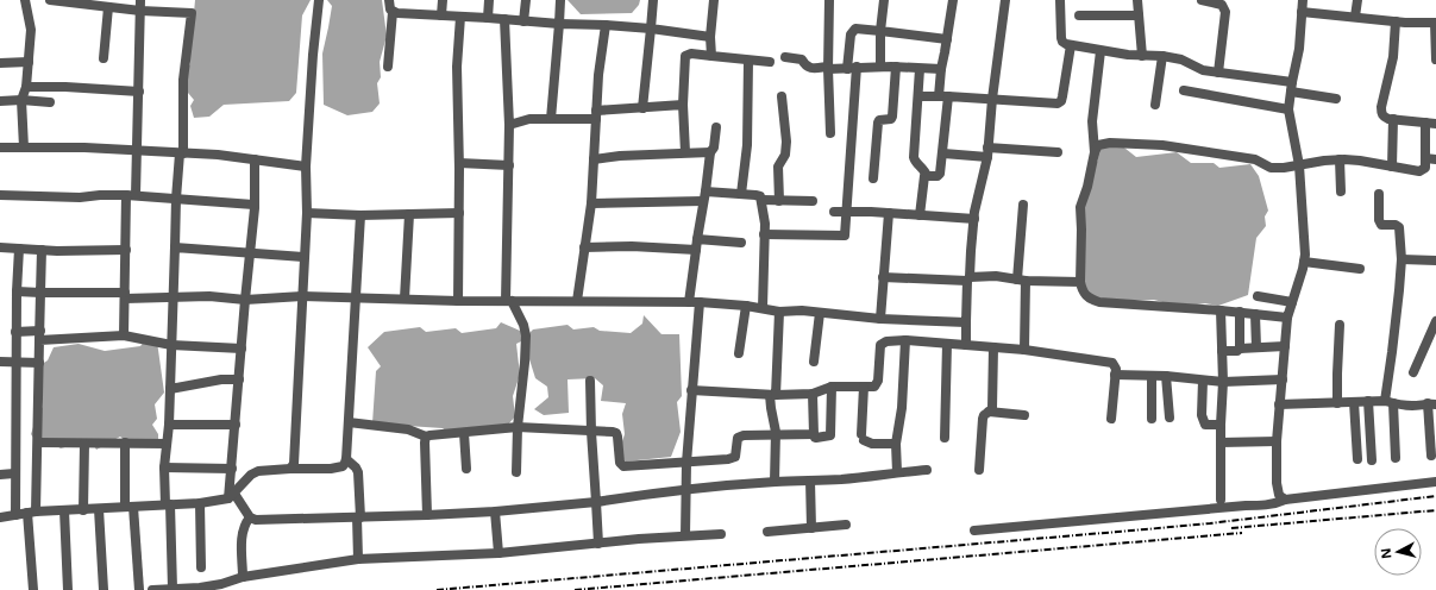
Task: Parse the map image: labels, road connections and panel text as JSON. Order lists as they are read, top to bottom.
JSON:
{
  "north": "left"
}
